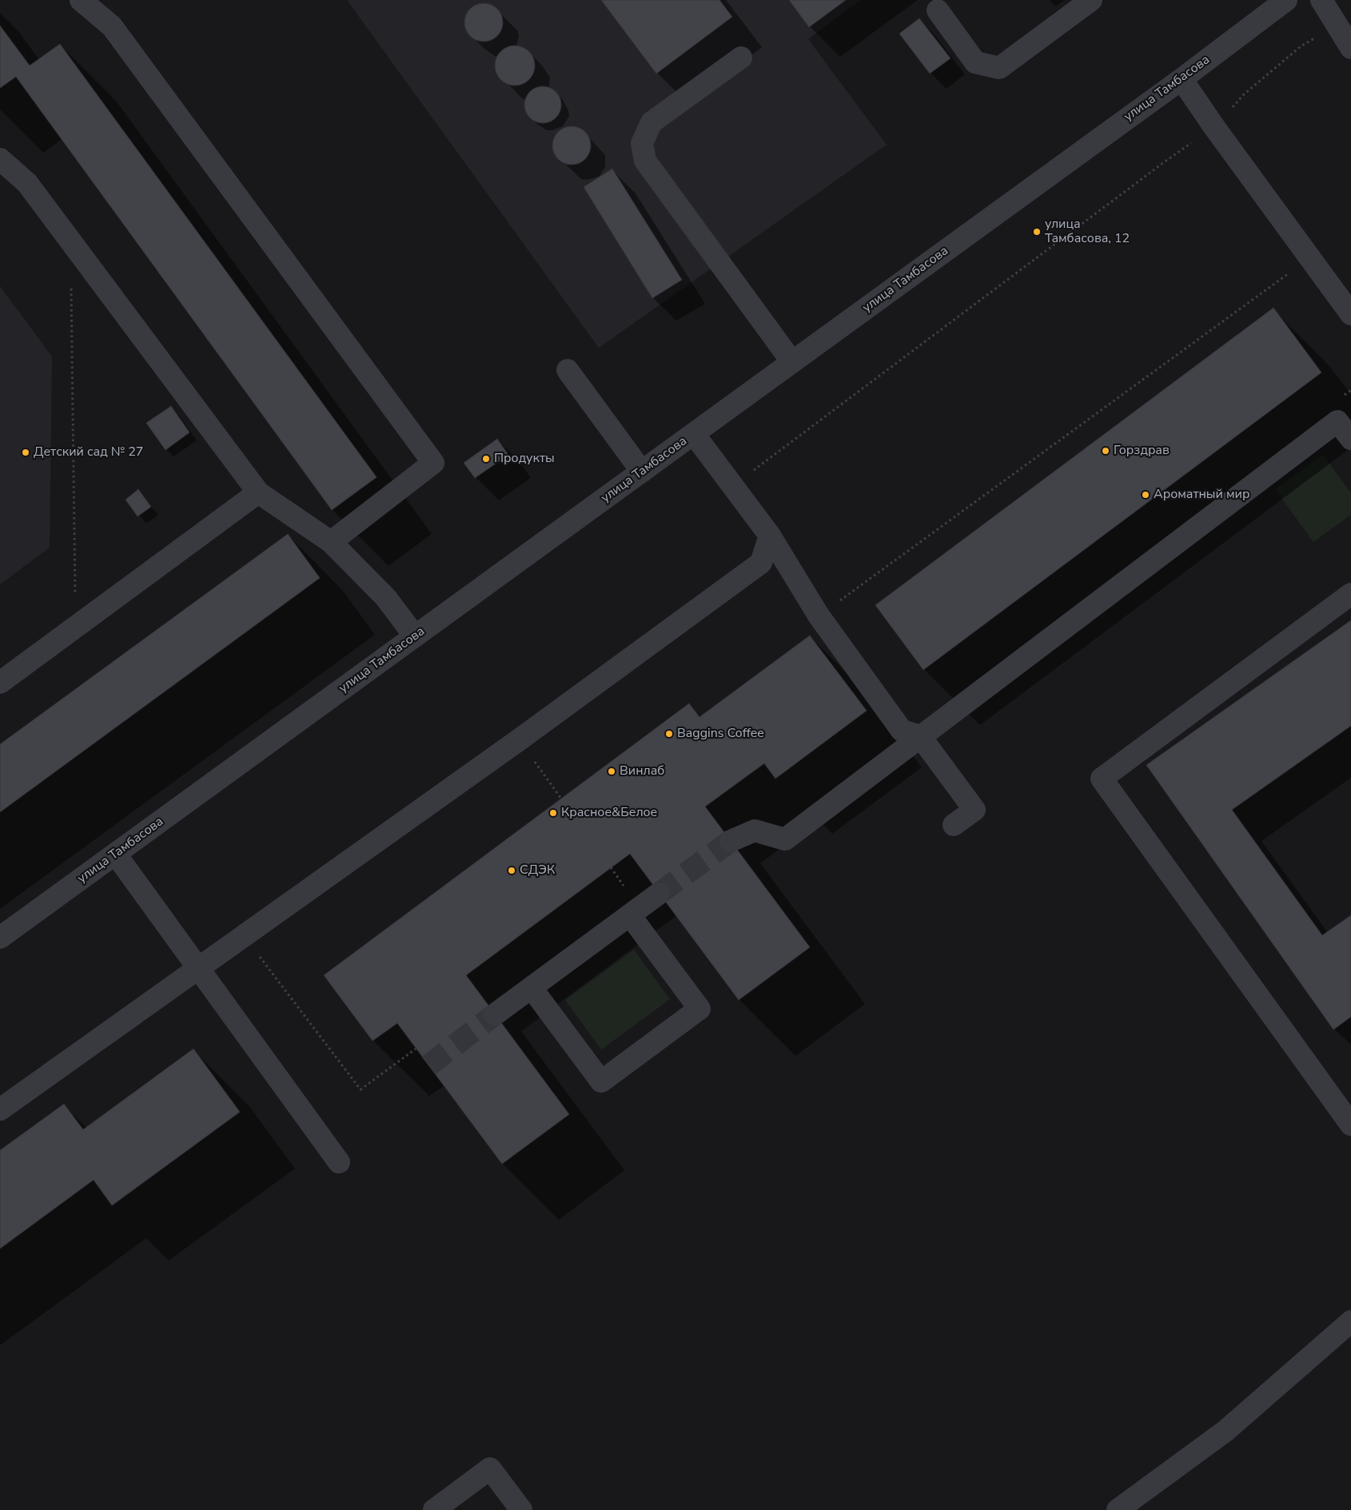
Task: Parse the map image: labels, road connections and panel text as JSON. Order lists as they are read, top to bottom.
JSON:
{
  "streets": {
    "street": ["улица Тамбасова"]
  },
  "places": [
    "улица Тамбасова, 12",
    "Горздрав",
    "Детский сад № 27",
    "Продукты",
    "Ароматный мир",
    "Baggins Coffee",
    "Винлаб",
    "Красное&Белое",
    "СДЭК"
  ]
}
